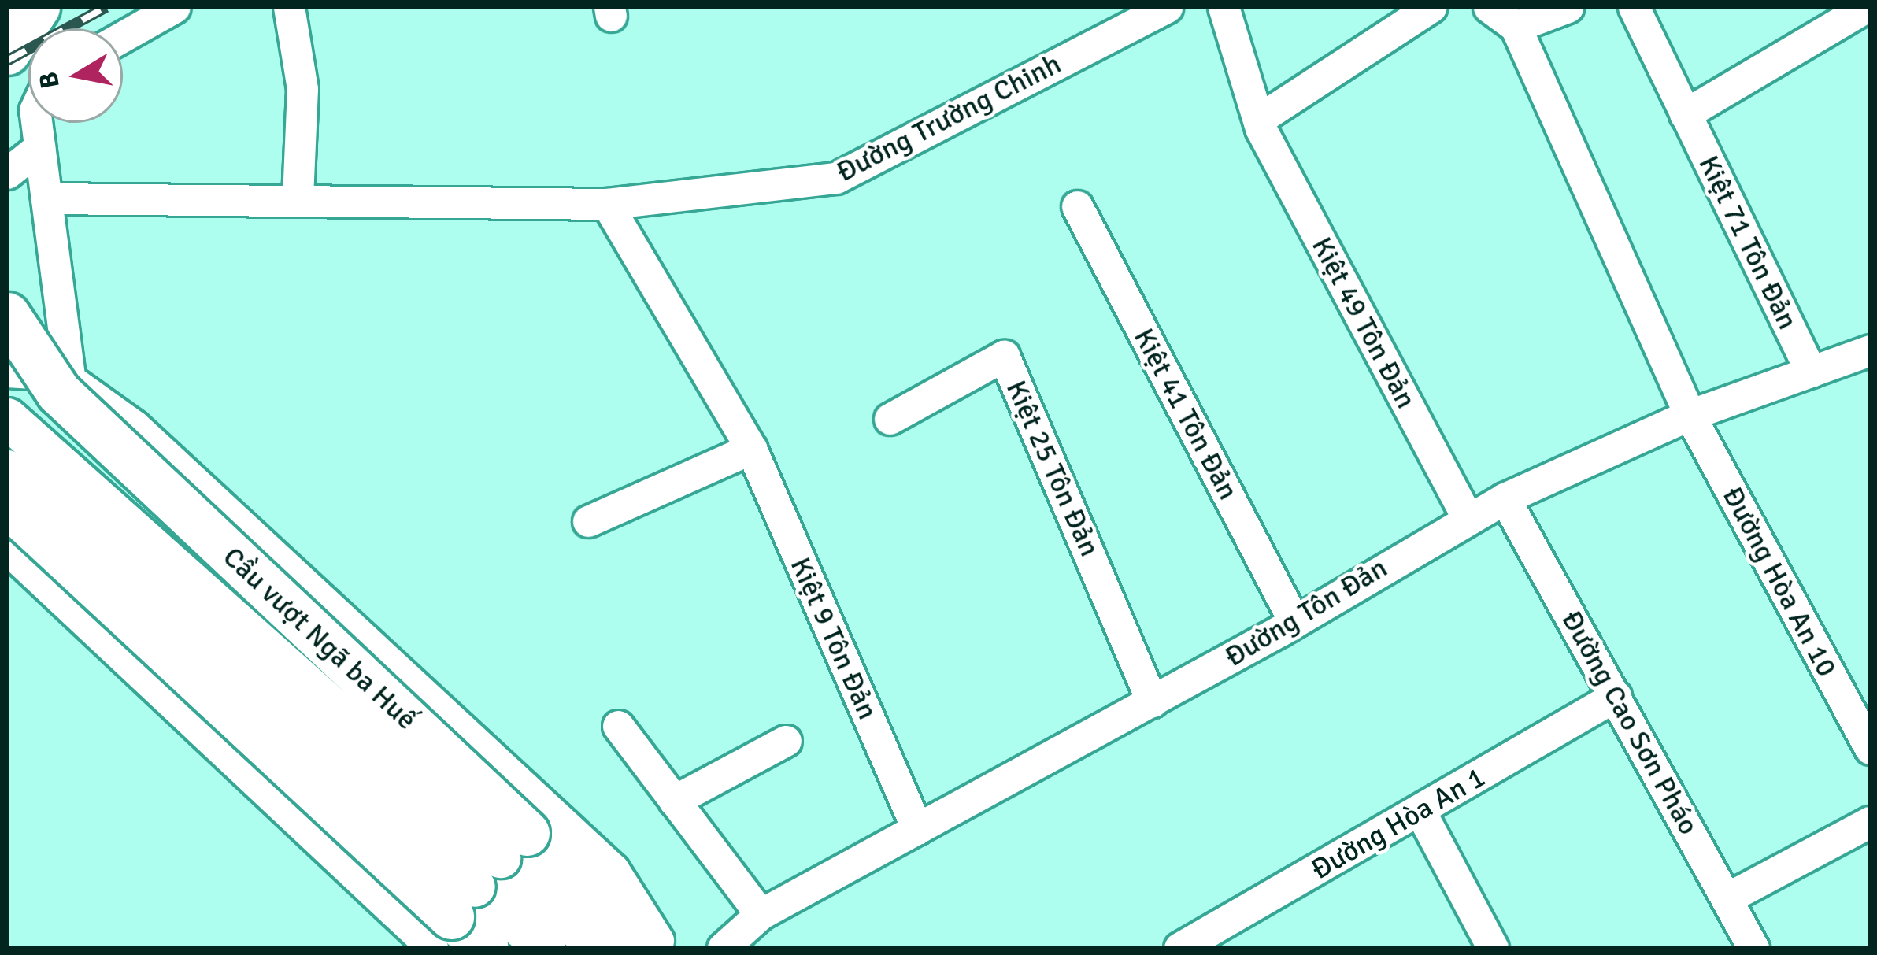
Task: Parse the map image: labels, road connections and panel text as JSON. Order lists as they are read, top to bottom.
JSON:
{
  "streets": {
    "highway": ["Cầu vượt Ngã ba Huế"],
    "street": [
      "Đường Trường Chinh",
      "Kiệt 71 Tôn Đản",
      "Kiệt 49 Tôn Đản",
      "Kiệt 41 Tôn Đản",
      "Kiệt 25 Tôn Đản",
      "Đường Hòa An 10",
      "Đường Tôn Đản",
      "Kiệt 9 Tôn Đản",
      "Đường Cao Sơn Pháo",
      "Đường Hòa An 1"
    ]
  },
  "crossings": [
    ["Đường Trường Chinh", "Kiệt 9 Tôn Đản"],
    ["Kiệt 71 Tôn Đản", "Đường Tôn Đản"],
    ["Kiệt 49 Tôn Đản", "Đường Tôn Đản"],
    ["Kiệt 41 Tôn Đản", "Đường Tôn Đản"],
    ["Kiệt 25 Tôn Đản", "Đường Tôn Đản"],
    ["Đường Hòa An 10", "Đường Tôn Đản"],
    ["Đường Tôn Đản", "Kiệt 9 Tôn Đản"],
    ["Đường Tôn Đản", "Đường Cao Sơn Pháo"],
    ["Đường Cao Sơn Pháo", "Đường Hòa An 1"]
  ],
  "north": "left"
}
